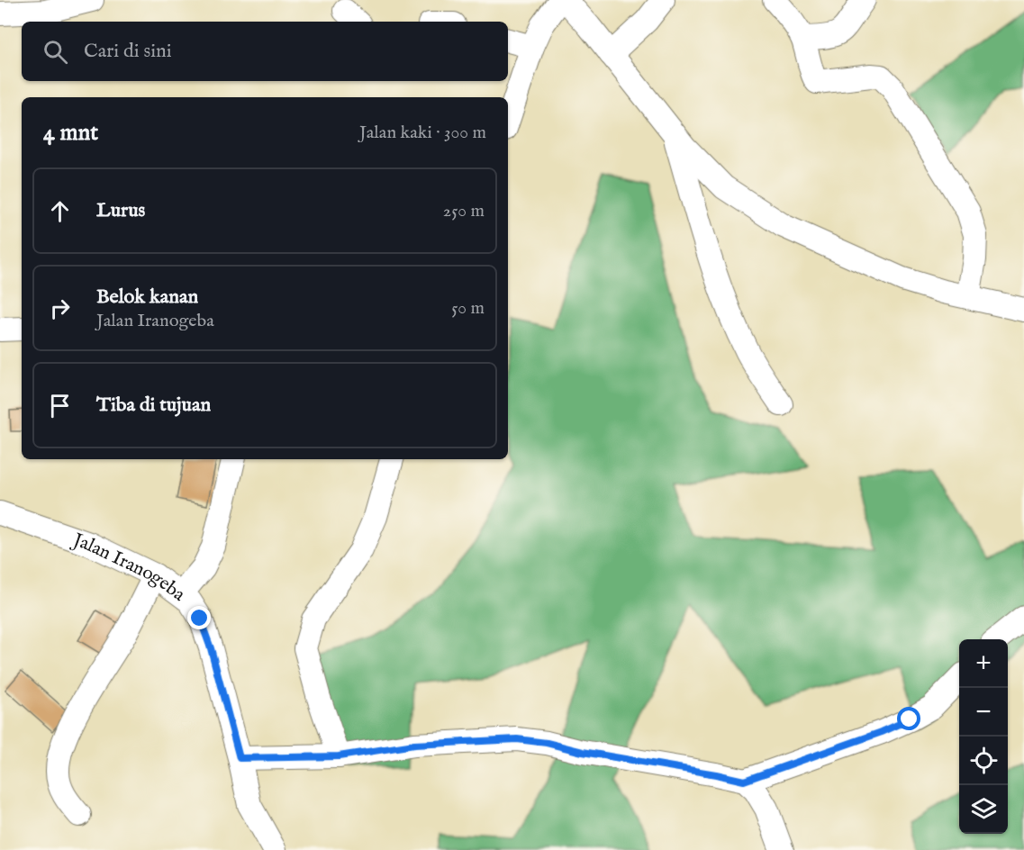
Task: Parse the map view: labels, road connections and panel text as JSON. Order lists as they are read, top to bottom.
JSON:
{
  "streets": {
    "street": ["Jalan Iranogeba"]
  },
  "page": {
    "search": "Cari di sini",
    "heading": ["4 mnt", "Jalan kaki · 300 m"],
    "list": [
      ["Lurus", "250 m"],
      ["Belok kanan", "Jalan Iranogeba", "50 m"],
      "Tiba di tujuan"
    ],
    "map_buttons": ["+", "−"]
  }
}
